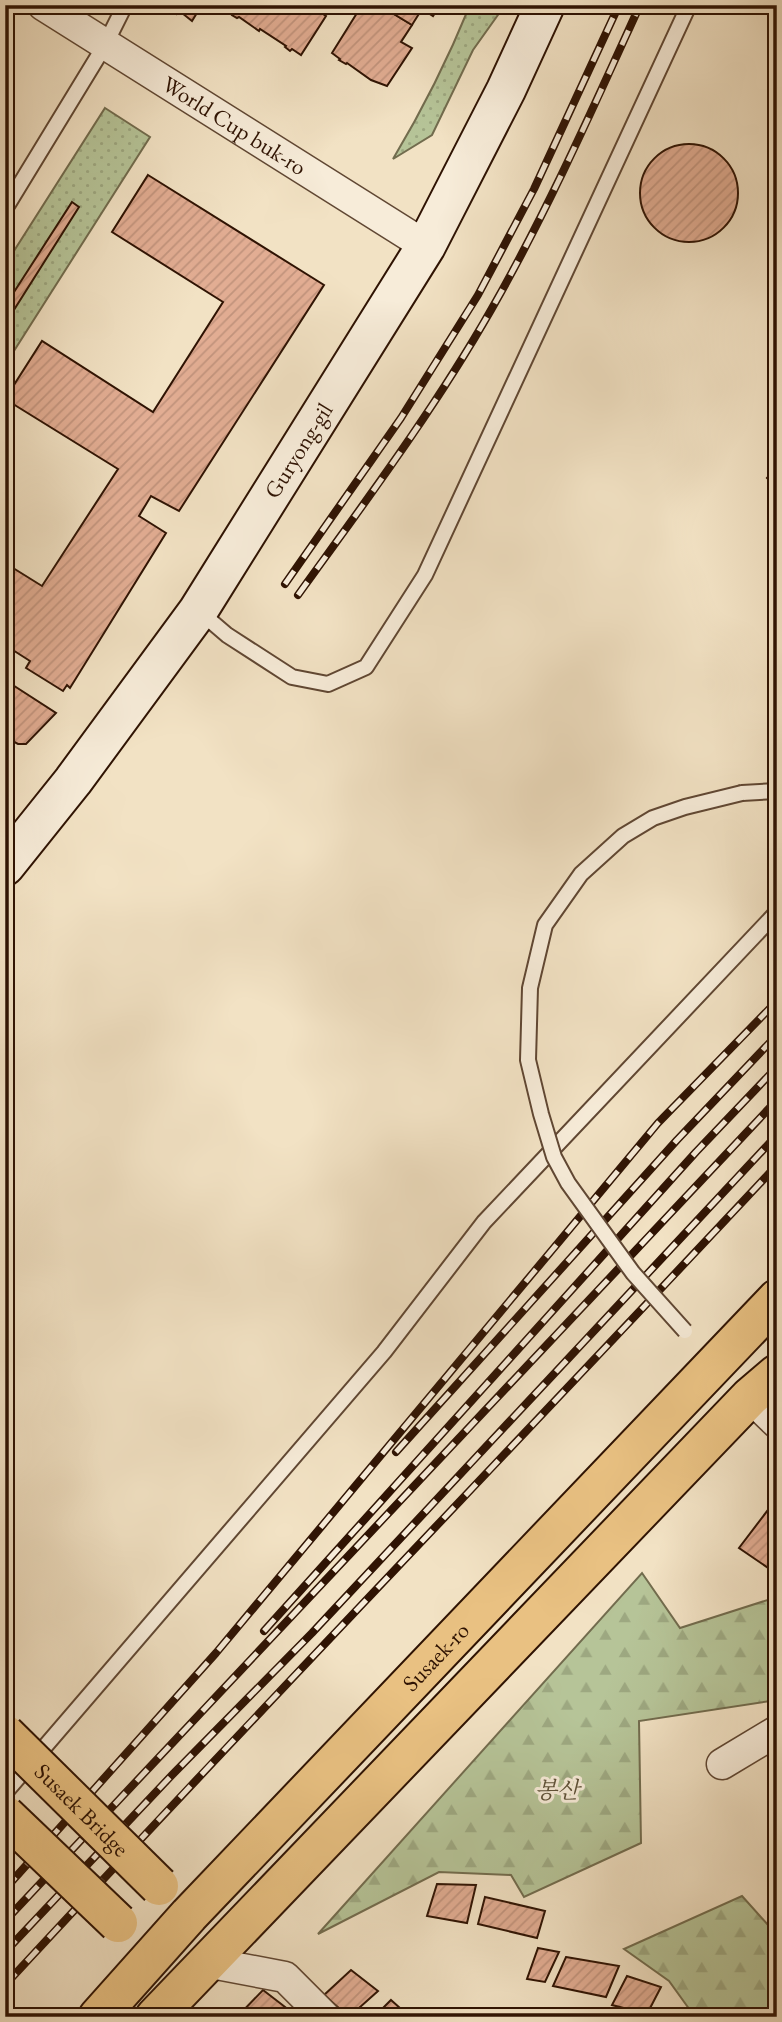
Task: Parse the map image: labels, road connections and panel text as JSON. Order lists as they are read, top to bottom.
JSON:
{
  "streets": {
    "main road": ["Guryong-gil", "Susaek-ro", "Susaek Bridge"],
    "street": ["World Cup buk-ro"]
  },
  "crossings": [
    ["World Cup buk-ro", "Guryong-gil"],
    ["Susaek-ro", "Susaek Bridge"]
  ],
  "parks": ["봉산"]
}
